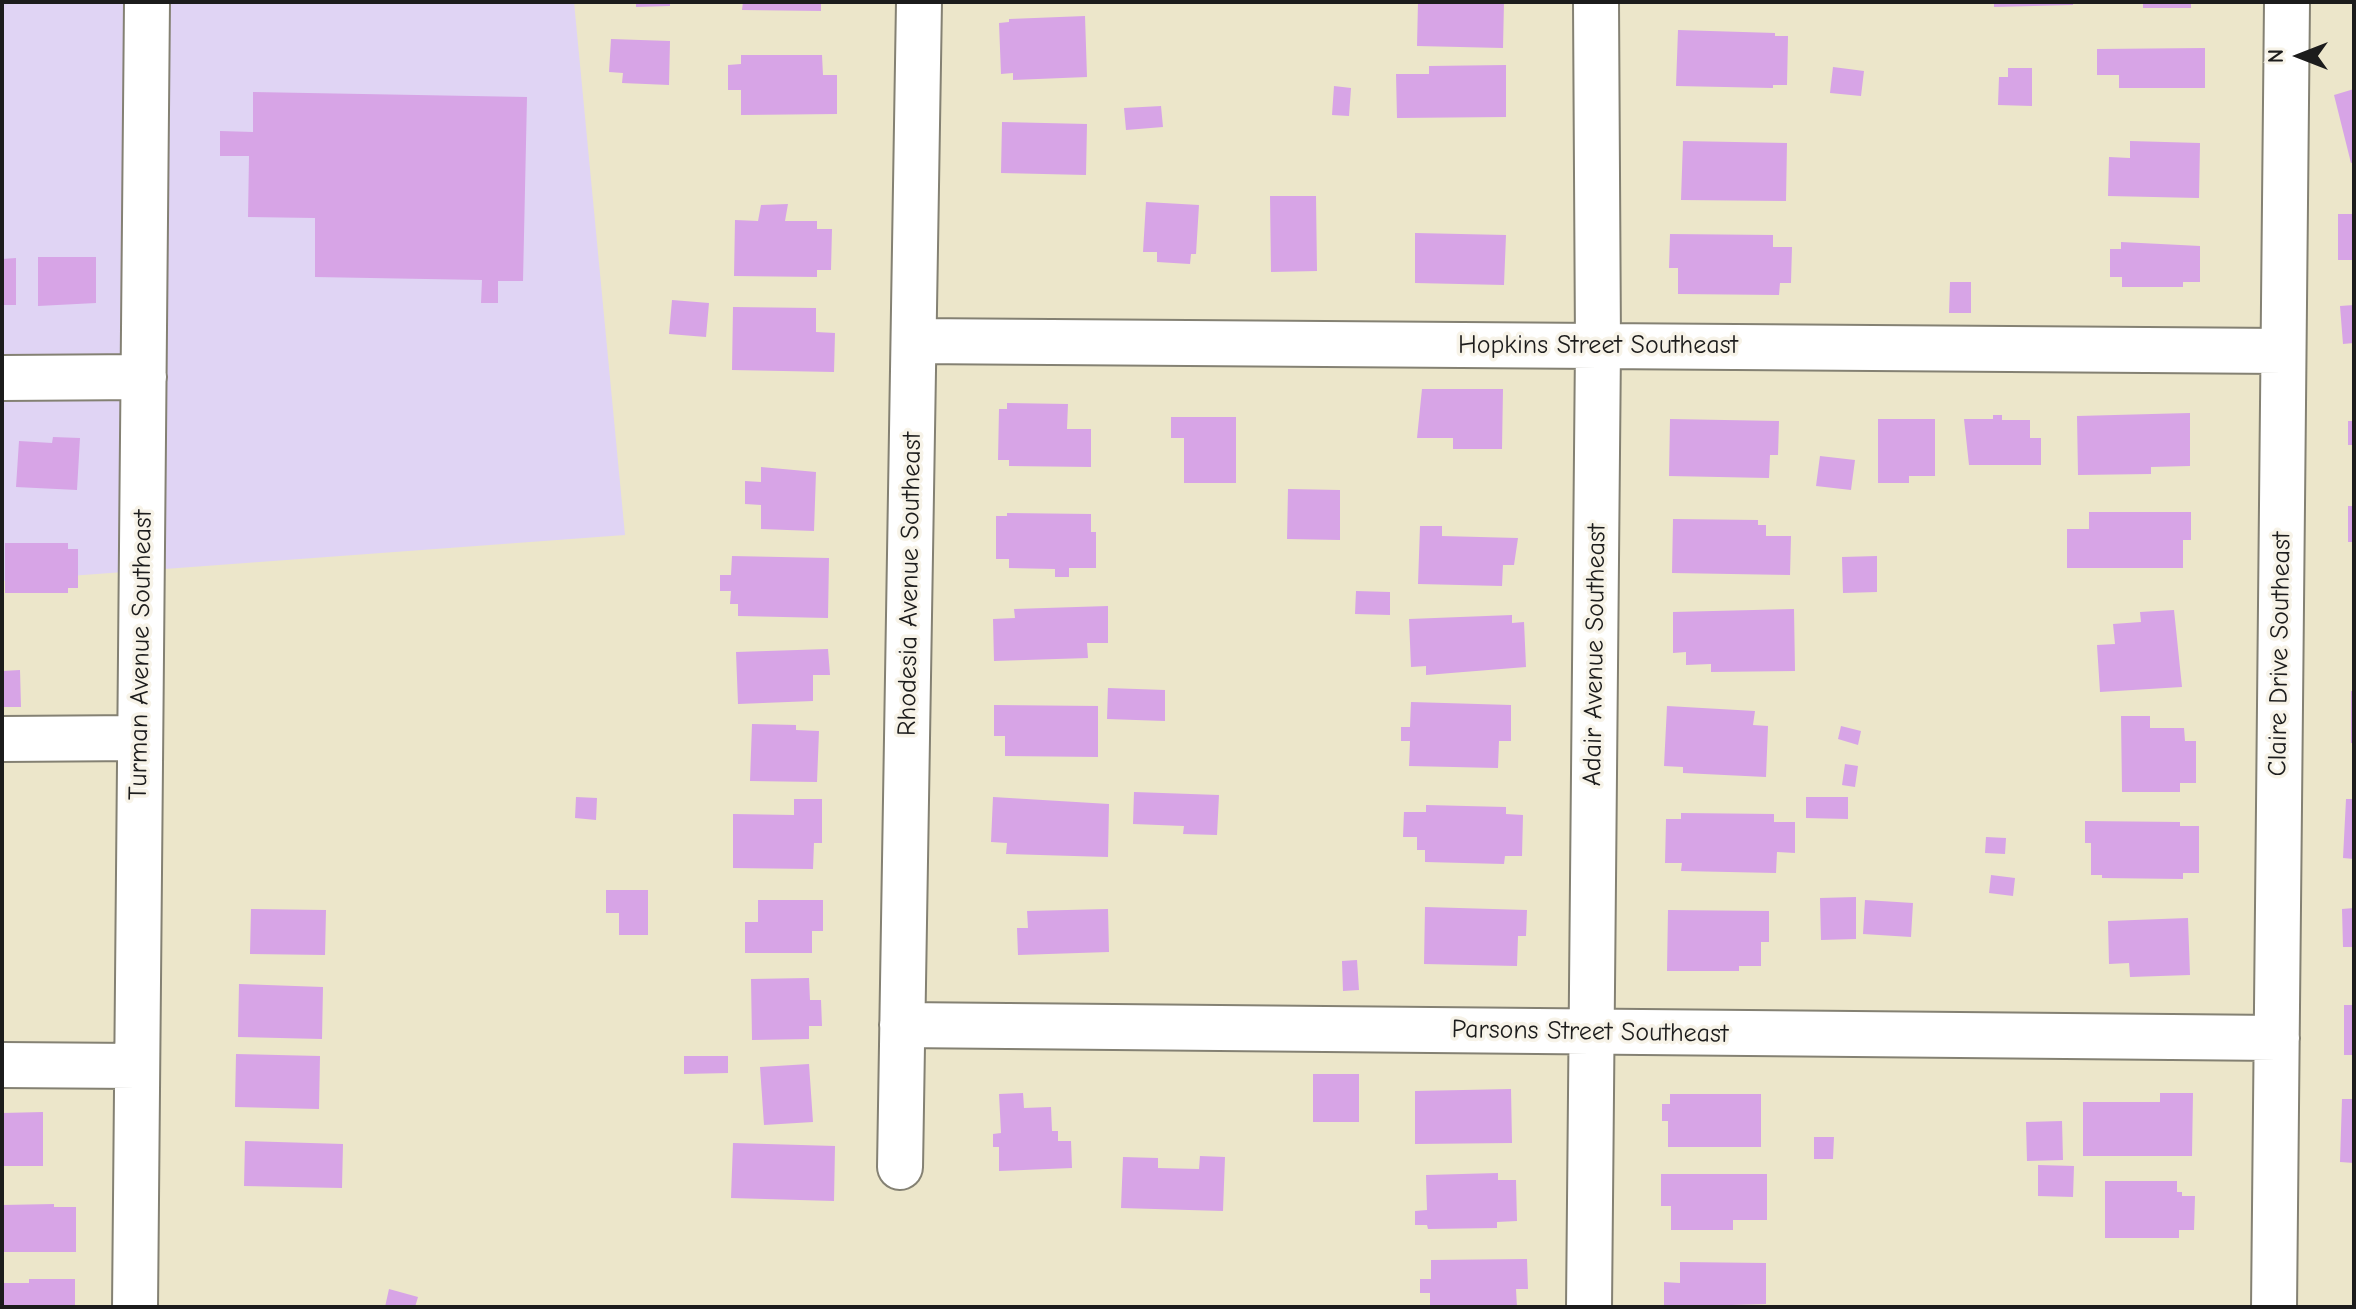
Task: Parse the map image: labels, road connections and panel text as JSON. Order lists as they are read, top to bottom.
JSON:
{
  "streets": {
    "street": [
      "Hopkins Street Southeast",
      "Rhodesia Avenue Southeast",
      "Claire Drive Southeast",
      "Turman Avenue Southeast",
      "Adair Avenue Southeast",
      "Parsons Street Southeast"
    ]
  },
  "crossings": [
    ["Hopkins Street Southeast", "Rhodesia Avenue Southeast"],
    ["Hopkins Street Southeast", "Claire Drive Southeast"],
    ["Hopkins Street Southeast", "Adair Avenue Southeast"],
    ["Rhodesia Avenue Southeast", "Parsons Street Southeast"],
    ["Claire Drive Southeast", "Parsons Street Southeast"],
    ["Adair Avenue Southeast", "Parsons Street Southeast"]
  ],
  "north": "left"
}
